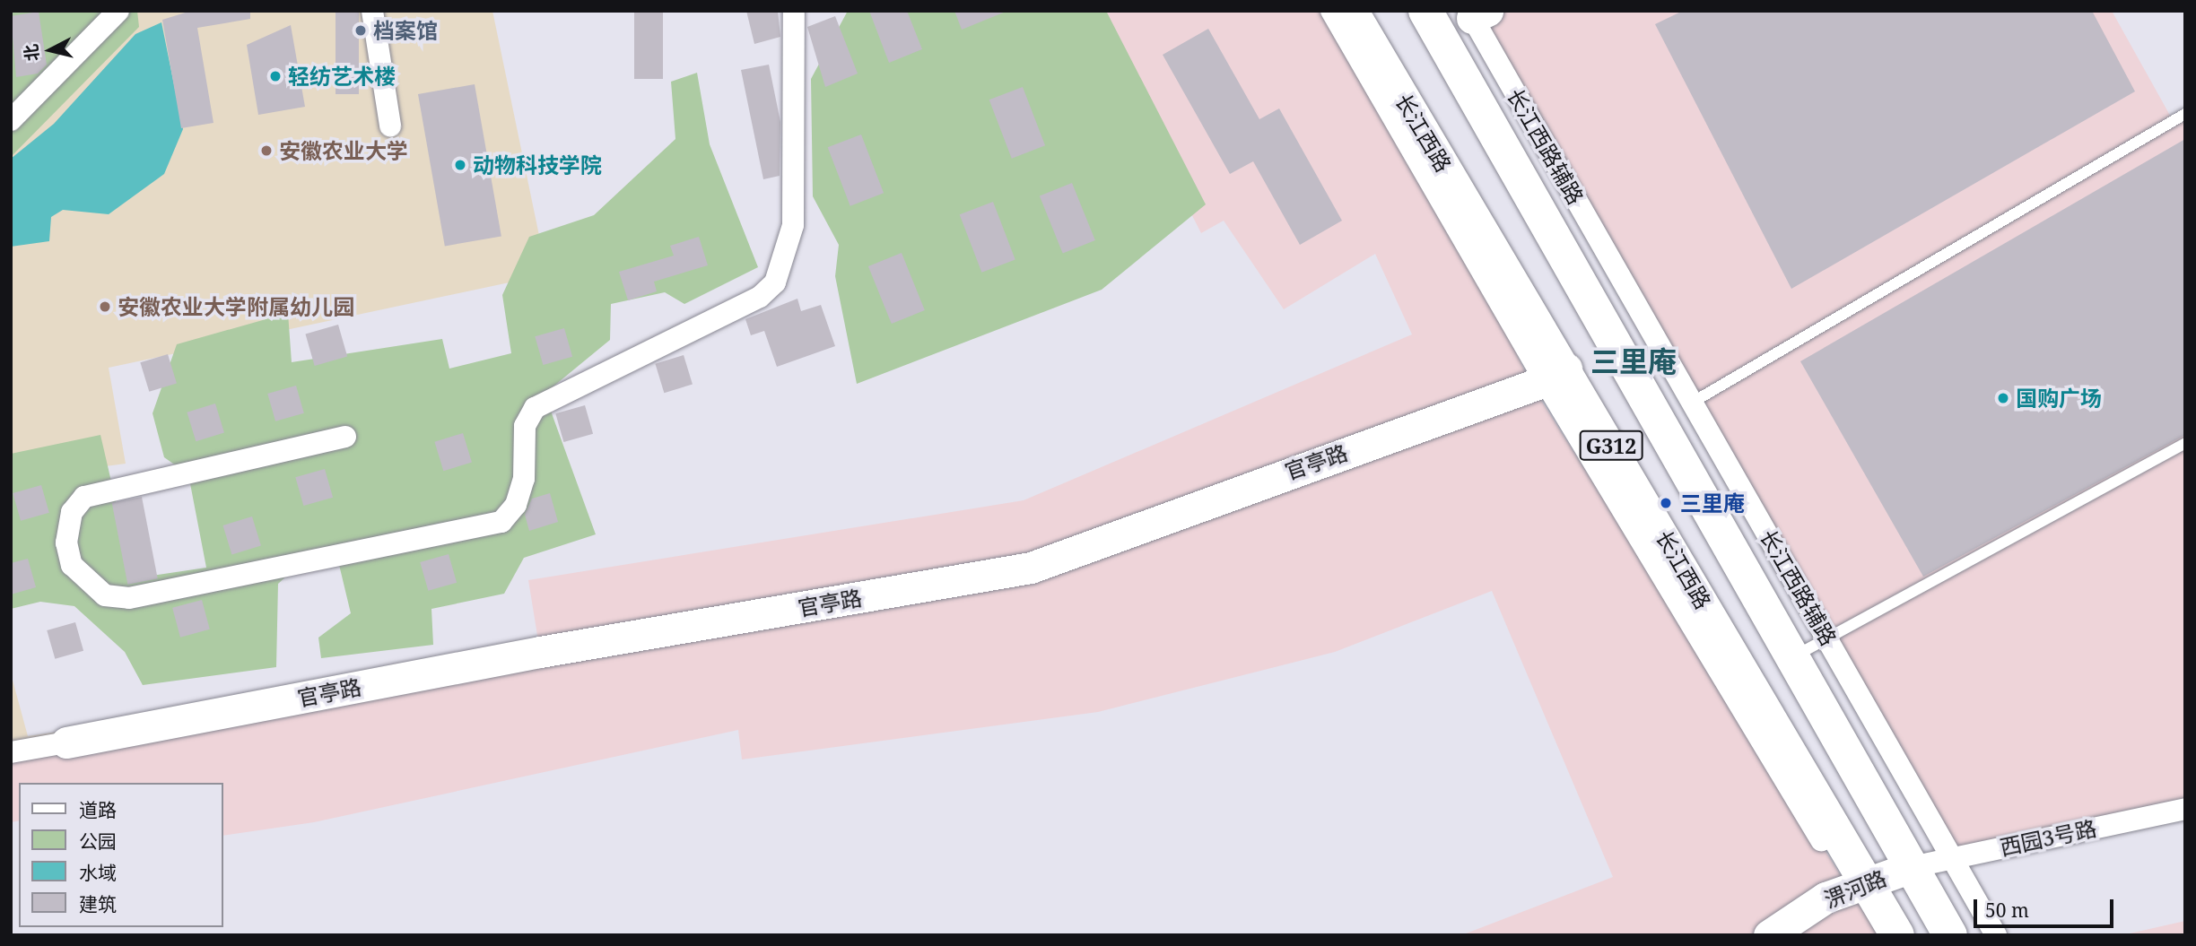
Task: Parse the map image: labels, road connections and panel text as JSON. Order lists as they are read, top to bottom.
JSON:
{
  "streets": {
    "highway": ["长江西路", "G312"],
    "street": [
      "长江西路辅路",
      "官亭路",
      "西园3号路",
      "淠河路"
    ]
  },
  "crossings": [
    ["长江西路", "官亭路"],
    ["长江西路", "淠河路"],
    ["长江西路辅路", "西园3号路"],
    ["G312", "西园3号路"],
    ["G312", "淠河路"],
    ["西园3号路", "淠河路"]
  ],
  "districts": ["三里庵"],
  "places": [
    "档案馆",
    "轻纺艺术楼",
    "安徽农业大学",
    "动物科技学院",
    "安徽农业大学附属幼儿园",
    "国购广场",
    "三里庵"
  ],
  "legend": [
    "道路",
    "公园",
    "水域",
    "建筑"
  ],
  "scale_bar": "50 m",
  "north": "left"
}
